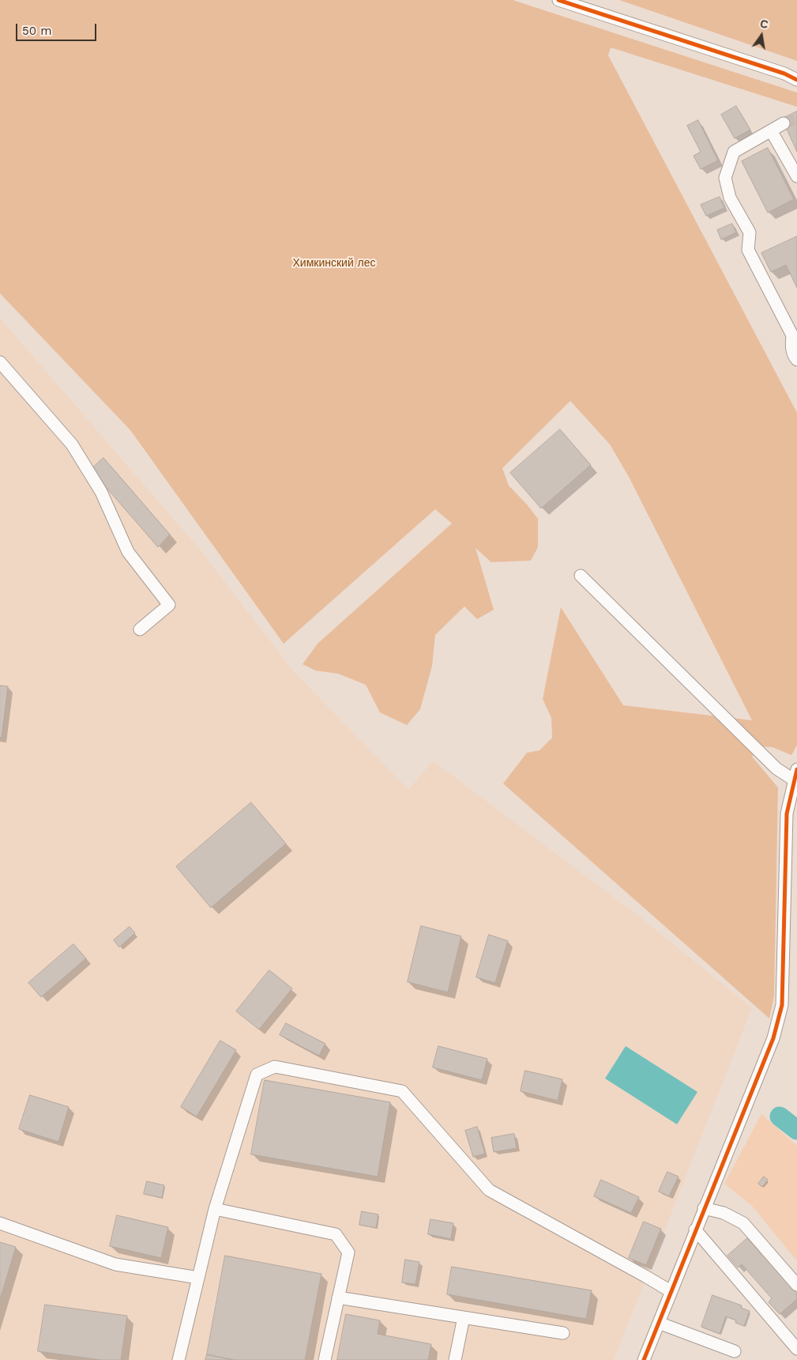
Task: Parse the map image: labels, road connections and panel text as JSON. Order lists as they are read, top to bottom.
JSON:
{
  "parks": ["Химкинский лес"],
  "scale_bar": "50 m",
  "north": "top"
}
